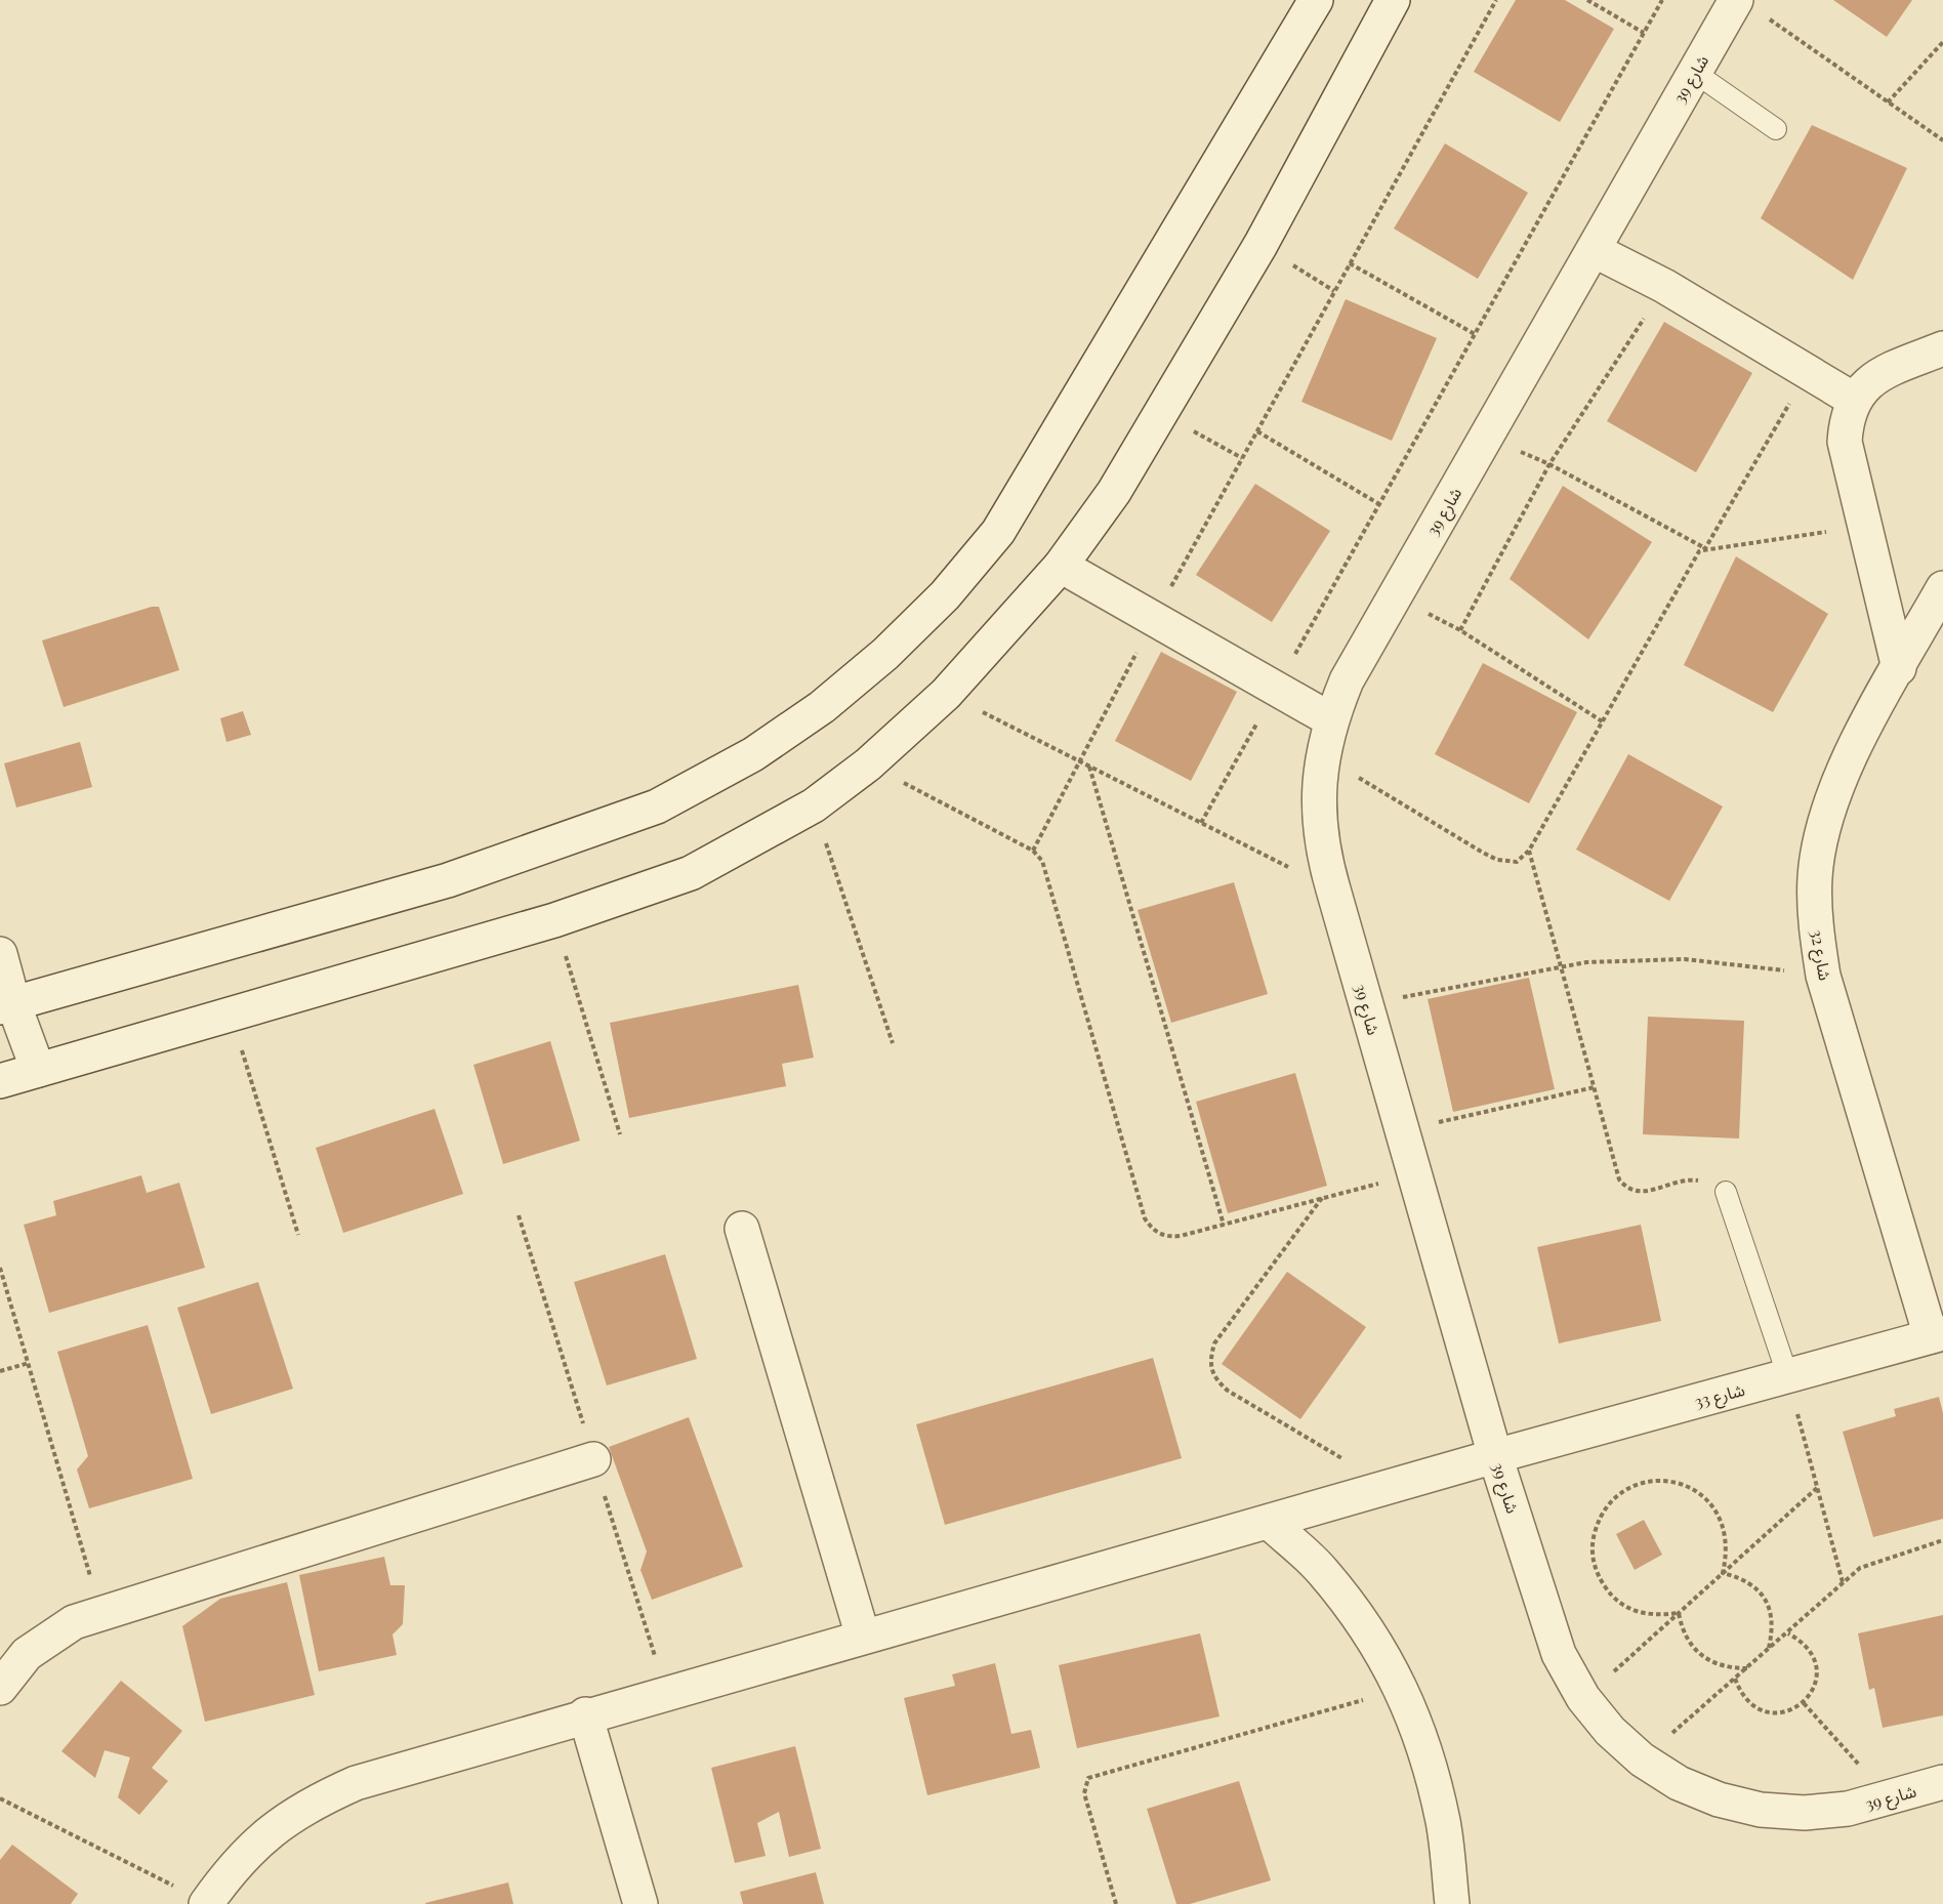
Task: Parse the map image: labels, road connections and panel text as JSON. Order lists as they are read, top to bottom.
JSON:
{
  "streets": {
    "street": ["شارع 39", "شارع 32", "شارع 33"]
  },
  "crossings": [
    ["شارع 39", "شارع 33"],
    ["شارع 32", "شارع 33"]
  ]
}
